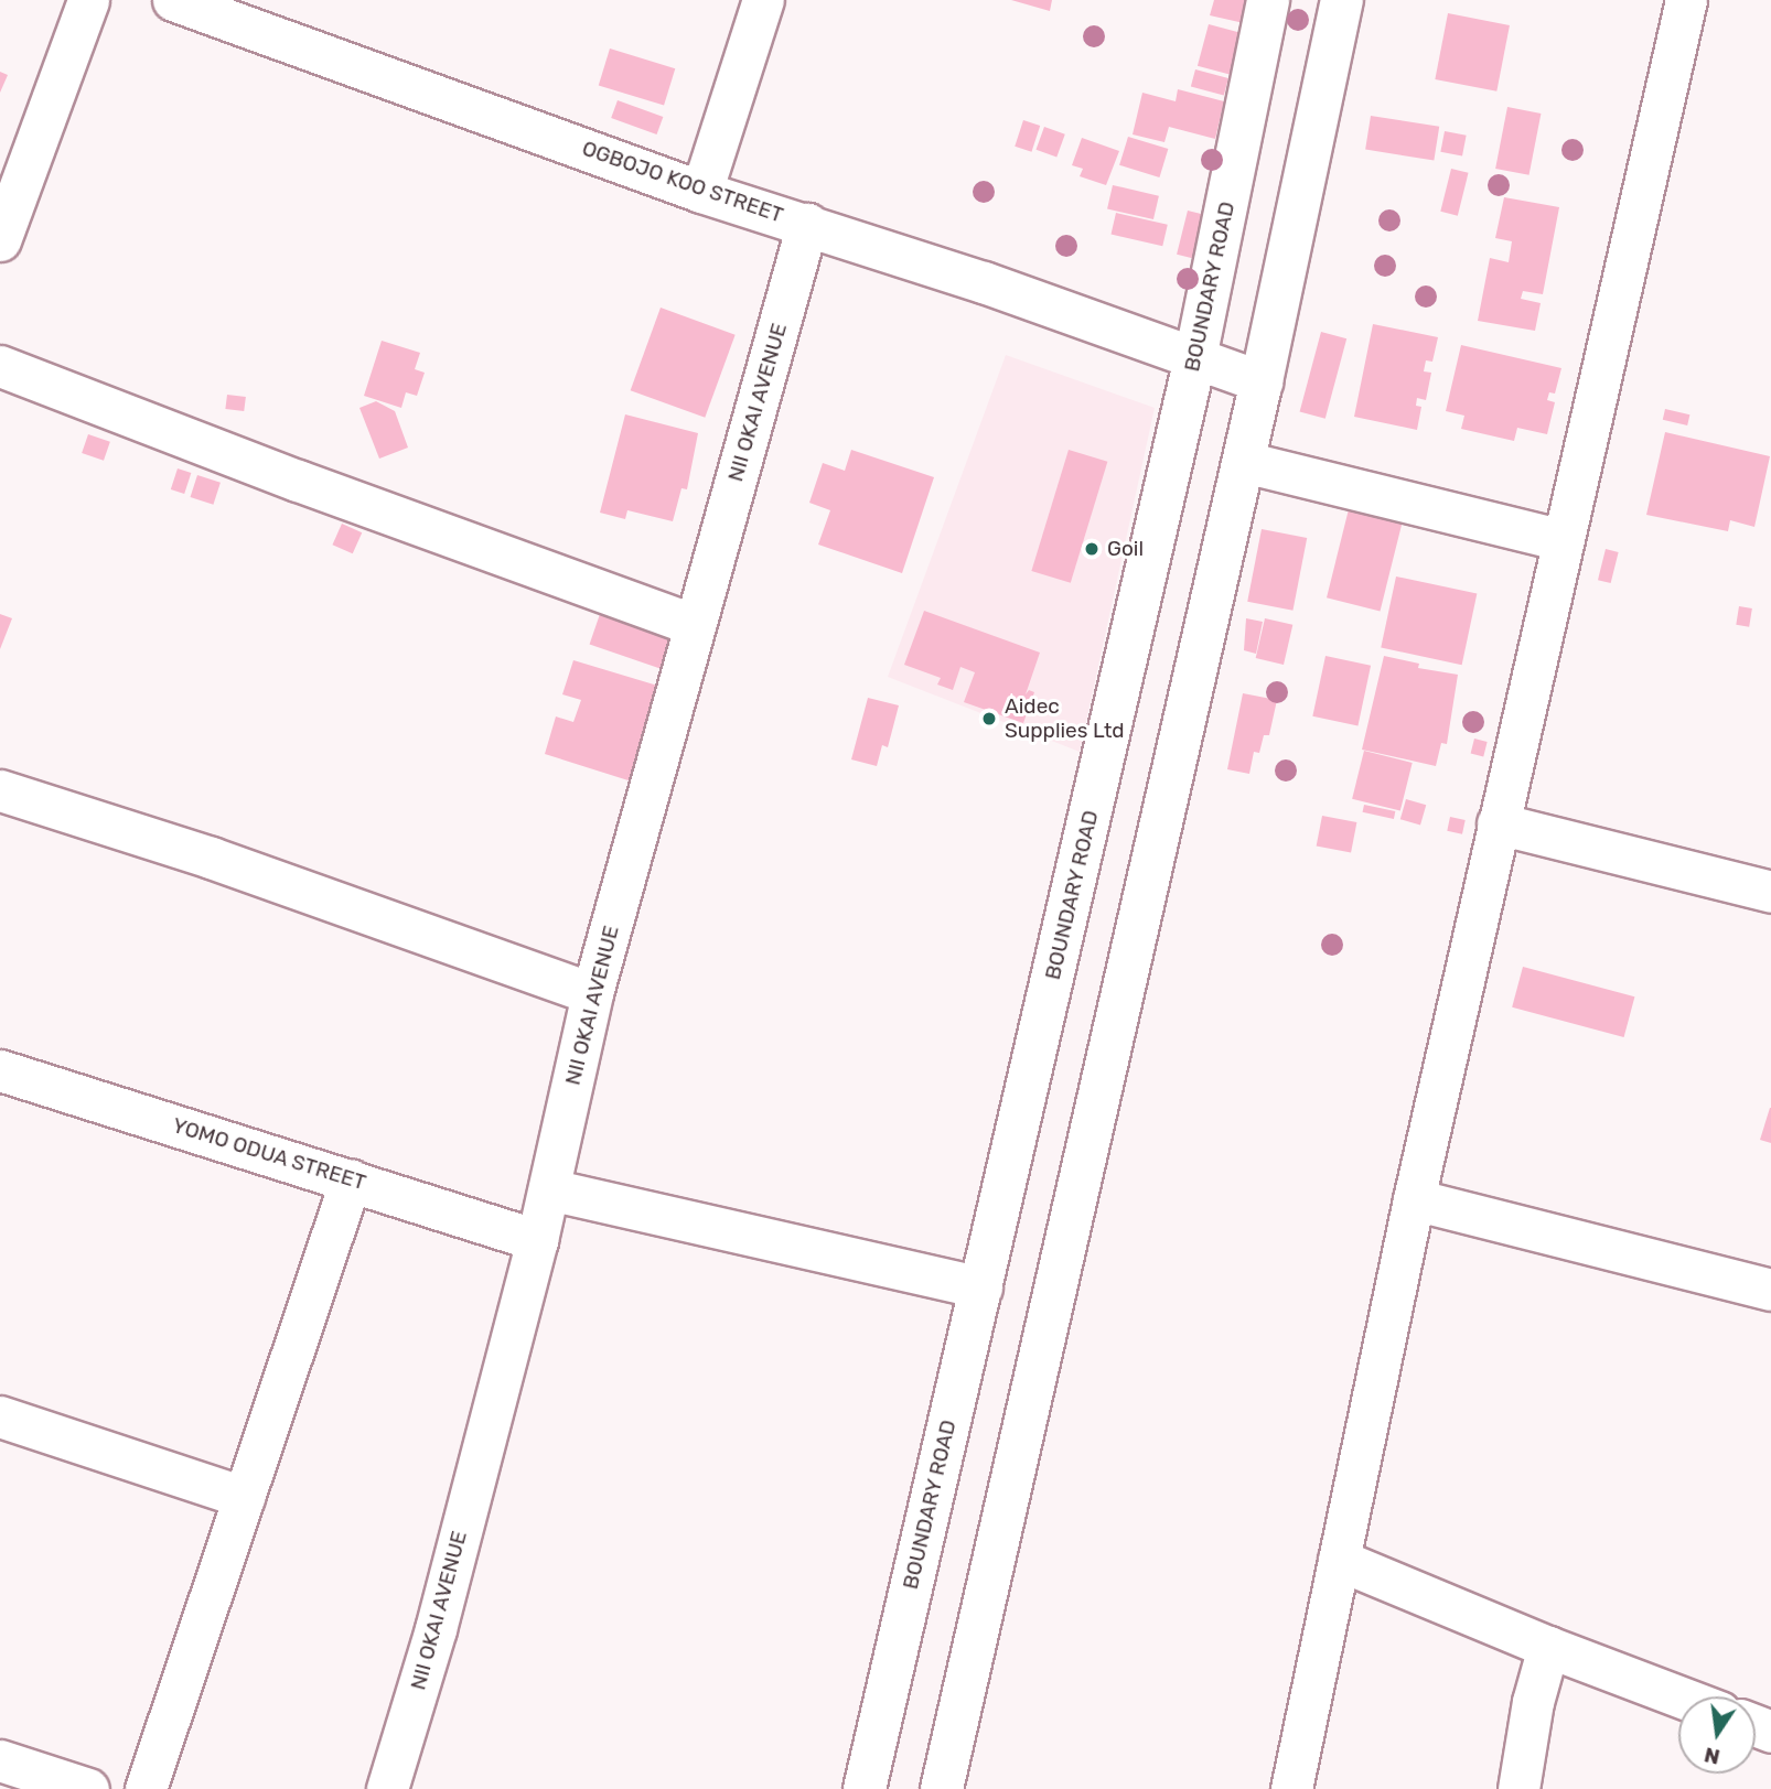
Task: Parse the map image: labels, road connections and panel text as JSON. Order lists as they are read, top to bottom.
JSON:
{
  "streets": {
    "main road": ["BOUNDARY ROAD"],
    "street": ["OGBOJO KOO STREET", "NII OKAI AVENUE", "YOMO ODUA STREET"]
  },
  "crossings": [
    ["OGBOJO KOO STREET", "BOUNDARY ROAD"],
    ["OGBOJO KOO STREET", "NII OKAI AVENUE"],
    ["NII OKAI AVENUE", "YOMO ODUA STREET"]
  ],
  "places": ["Goil", "Aidec Supplies Ltd"],
  "north": "bottom"
}
